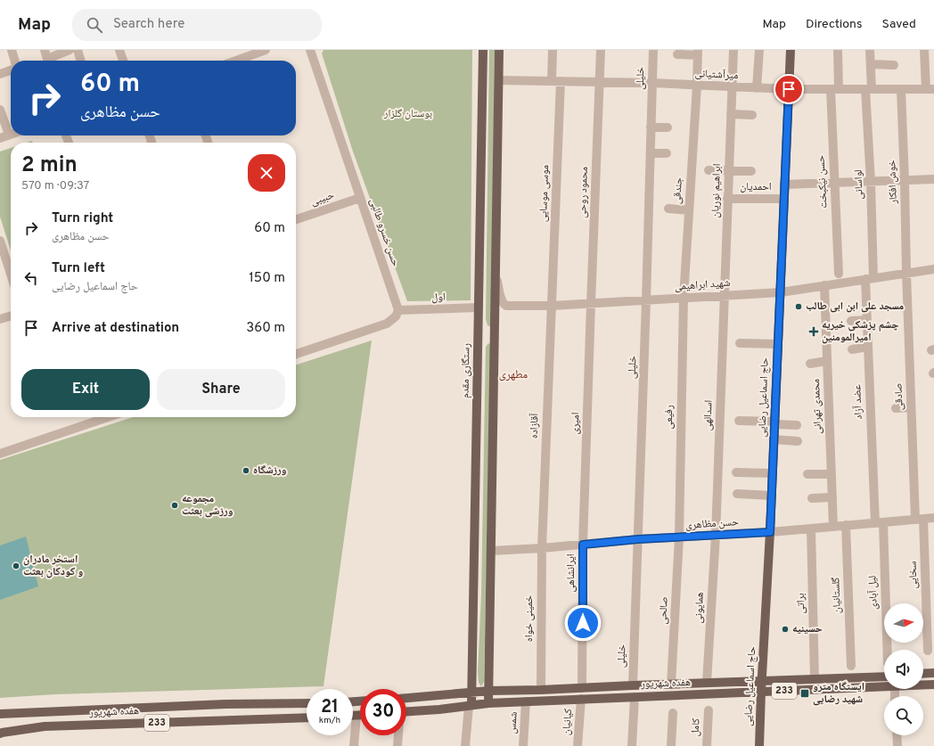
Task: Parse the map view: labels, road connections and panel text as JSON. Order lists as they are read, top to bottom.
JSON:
{
  "streets": {
    "main road": [
      "رستگاری مقدم",
      "حاج اسماعیل رضایی",
      "هفده شهریور",
      "233"
    ],
    "street": [
      "میرآشتیانی",
      "خلیلی",
      "حسن نیکبخت",
      "خوش افکار",
      "لواسانی",
      "احمدیان",
      "جندقی",
      "ابراهیم نوریان",
      "محمود روحی",
      "موسی موسایی",
      "حبیبی",
      "حسن خسرو طالبی",
      "شهید ابراهیمی",
      "اول",
      "صادقی",
      "عضد آزاد",
      "محمدی تهرانی",
      "اسدالهی",
      "رفیعی",
      "امیری",
      "آقازاده",
      "حسن مظاهری",
      "ایرانشاهی",
      "سخایی",
      "لیل آبادی",
      "گلستانیان",
      "براتی",
      "همایونی",
      "صالحی",
      "خمینی خواه",
      "کیانیان",
      "شمس",
      "کامل"
    ]
  },
  "crossings": [
    ["میرآشتیانی", "خلیلی"],
    ["میرآشتیانی", "حسن نیکبخت"],
    ["میرآشتیانی", "خوش افکار"],
    ["میرآشتیانی", "لواسانی"],
    ["میرآشتیانی", "جندقی"],
    ["میرآشتیانی", "ابراهیم نوریان"],
    ["میرآشتیانی", "محمود روحی"],
    ["میرآشتیانی", "موسی موسایی"],
    ["میرآشتیانی", "حاج اسماعیل رضایی"],
    ["خلیلی", "شهید ابراهیمی"],
    ["خلیلی", "حسن مظاهری"],
    ["خلیلی", "هفده شهریور"],
    ["خوش افکار", "شهید ابراهیمی"],
    ["خوش افکار", "صادقی"],
    ["لواسانی", "شهید ابراهیمی"],
    ["لواسانی", "عضد آزاد"],
    ["احمدیان", "ابراهیم نوریان"],
    ["احمدیان", "حاج اسماعیل رضایی"],
    ["جندقی", "شهید ابراهیمی"],
    ["جندقی", "رفیعی"],
    ["ابراهیم نوریان", "شهید ابراهیمی"],
    ["ابراهیم نوریان", "اسدالهی"],
    ["محمود روحی", "شهید ابراهیمی"],
    ["محمود روحی", "امیری"],
    ["موسی موسایی", "شهید ابراهیمی"],
    ["موسی موسایی", "آقازاده"],
    ["حبیبی", "حسن خسرو طالبی"],
    ["حسن خسرو طالبی", "اول"],
    ["شهید ابراهیمی", "صادقی"],
    ["شهید ابراهیمی", "حاج اسماعیل رضایی"],
    ["شهید ابراهیمی", "عضد آزاد"],
    ["شهید ابراهیمی", "محمدی تهرانی"],
    ["شهید ابراهیمی", "اسدالهی"],
    ["شهید ابراهیمی", "رفیعی"],
    ["شهید ابراهیمی", "امیری"],
    ["شهید ابراهیمی", "آقازاده"],
    ["اول", "رستگاری مقدم"],
    ["رستگاری مقدم", "هفده شهریور"],
    ["صادقی", "حسن مظاهری"],
    ["صادقی", "سخایی"],
    ["حاج اسماعیل رضایی", "حسن مظاهری"],
    ["حاج اسماعیل رضایی", "هفده شهریور"],
    ["عضد آزاد", "حسن مظاهری"],
    ["عضد آزاد", "لیل آبادی"],
    ["محمدی تهرانی", "حسن مظاهری"],
    ["اسدالهی", "حسن مظاهری"],
    ["اسدالهی", "همایونی"],
    ["رفیعی", "حسن مظاهری"],
    ["رفیعی", "صالحی"],
    ["امیری", "حسن مظاهری"],
    ["امیری", "ایرانشاهی"],
    ["آقازاده", "حسن مظاهری"],
    ["آقازاده", "خمینی خواه"],
    ["حسن مظاهری", "ایرانشاهی"],
    ["حسن مظاهری", "سخایی"],
    ["حسن مظاهری", "لیل آبادی"],
    ["حسن مظاهری", "گلستانیان"],
    ["حسن مظاهری", "براتی"],
    ["حسن مظاهری", "همایونی"],
    ["حسن مظاهری", "صالحی"],
    ["حسن مظاهری", "خمینی خواه"],
    ["ایرانشاهی", "هفده شهریور"],
    ["براتی", "هفده شهریور"],
    ["همایونی", "هفده شهریور"],
    ["صالحی", "هفده شهریور"],
    ["خمینی خواه", "هفده شهریور"],
    ["هفده شهریور", "کیانیان"],
    ["هفده شهریور", "شمس"]
  ],
  "districts": ["مطهری"],
  "parks": ["بوستان گلزار"],
  "places": {
    "other": [
      "مسجد علی ابن ابی طالب",
      "ورزشگاه",
      "مجموعه ورزشی بعثت",
      "استخر مادران و کودکان بعثت",
      "حسینیه"
    ],
    "health": ["چشم پزشکی خیریه امیرالمومنین"],
    "transit": ["ایستگاه مترو شهید رضایی"]
  },
  "north": "right",
  "page": {
    "header": "Map",
    "search": "Search here",
    "nav": ["Map", "Directions", "Saved"],
    "turn": ["60 m", "حسن مظاهری"],
    "heading": ["2 min", "570 m · 09:37"],
    "list": [
      {
        "name": "Turn right",
        "note": "حسن مظاهری",
        "value": "60 m"
      },
      {
        "name": "Turn left",
        "note": "حاج اسماعیل رضایی",
        "value": "150 m"
      },
      {
        "name": "Arrive at destination",
        "value": "360 m"
      }
    ],
    "buttons": ["Exit", "Share"],
    "speed": "21 km/h",
    "limit": "30"
  }
}
